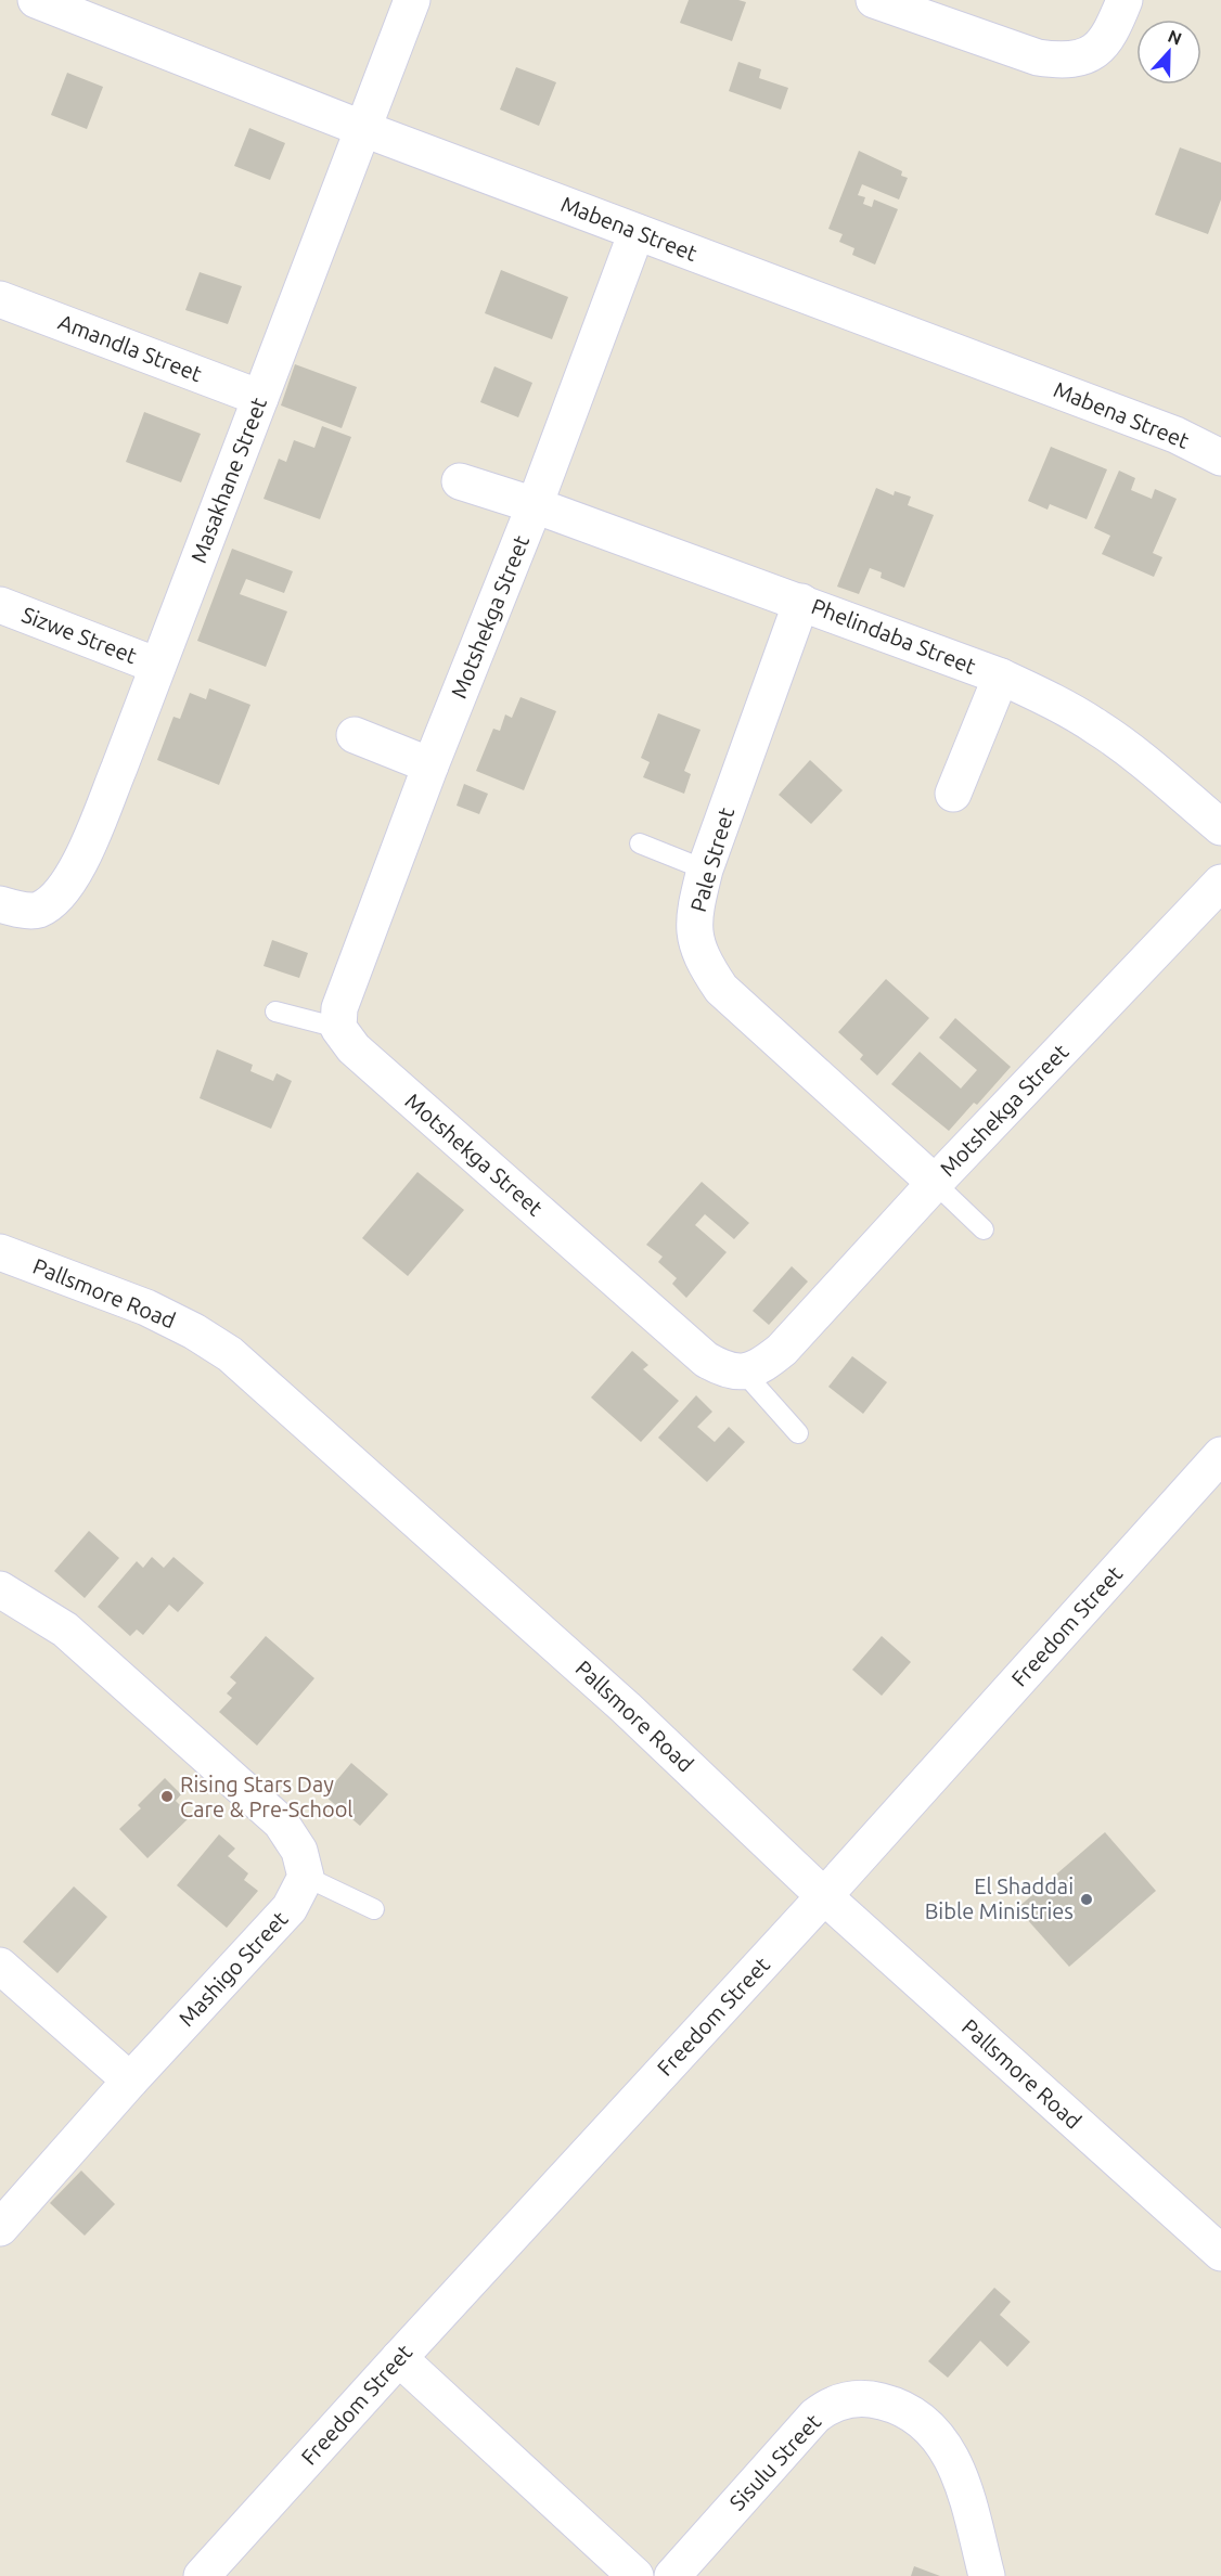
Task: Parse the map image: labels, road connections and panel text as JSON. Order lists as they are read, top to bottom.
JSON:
{
  "streets": {
    "street": [
      "Mabena Street",
      "Amandla Street",
      "Masakhane Street",
      "Motshekga Street",
      "Sizwe Street",
      "Phelindaba Street",
      "Pale Street",
      "Pallsmore Road",
      "Freedom Street",
      "Mashigo Street",
      "Sisulu Street"
    ]
  },
  "crossings": [
    ["Mabena Street", "Masakhane Street"],
    ["Mabena Street", "Motshekga Street"],
    ["Amandla Street", "Masakhane Street"],
    ["Masakhane Street", "Sizwe Street"],
    ["Motshekga Street", "Phelindaba Street"],
    ["Motshekga Street", "Pale Street"],
    ["Phelindaba Street", "Pale Street"],
    ["Pallsmore Road", "Freedom Street"]
  ],
  "places": ["Rising Stars Day Care & Pre-School", "El Shaddai Bible Ministries"],
  "north": "top"
}
